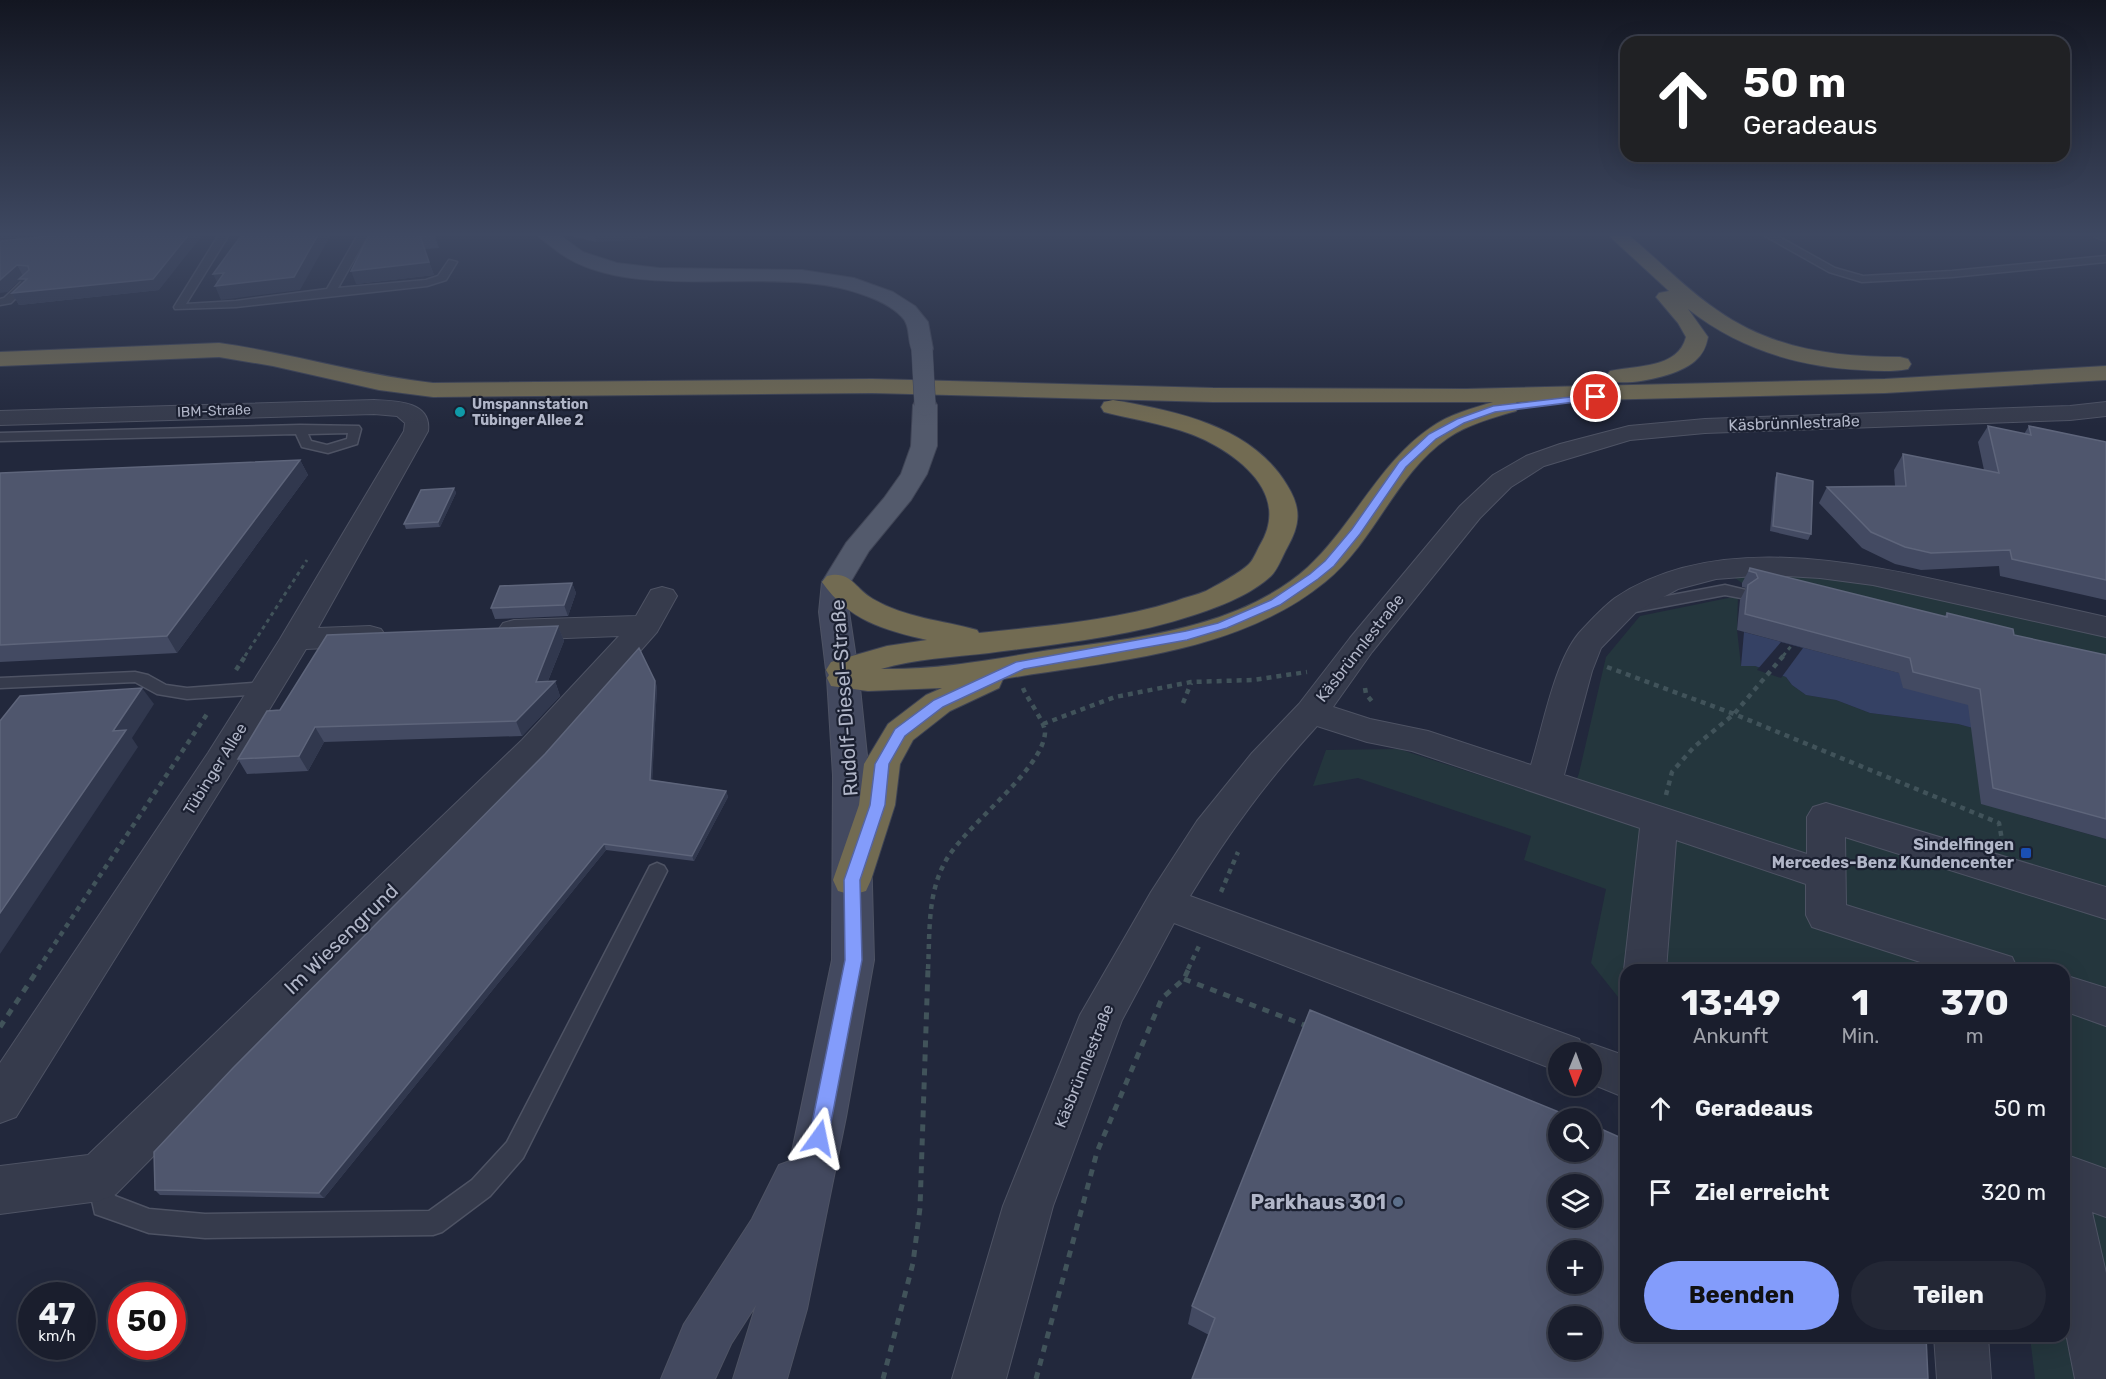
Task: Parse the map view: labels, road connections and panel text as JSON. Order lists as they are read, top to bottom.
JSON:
{
  "streets": {
    "main road": ["Rudolf-Diesel-Straße"],
    "street": [
      "IBM-Straße",
      "Käsbrünnlestraße",
      "Tübinger Allee",
      "Im Wiesengrund"
    ]
  },
  "crossings": [
    ["IBM-Straße", "Tübinger Allee"]
  ],
  "places": {
    "other": ["Umspannstation Tübinger Allee 2", "Parkhaus 301"],
    "transit": ["Sindelfingen Mercedes-Benz Kundencenter"]
  },
  "north": "bottom",
  "page": {
    "turn": ["50 m", "Geradeaus"],
    "eta": [
      "13:49",
      "Ankunft",
      "1",
      "Min.",
      "370",
      "m"
    ],
    "map_buttons": ["+", "−"],
    "list": [
      {
        "name": "Geradeaus",
        "value": "50 m"
      },
      {
        "name": "Ziel erreicht",
        "value": "320 m"
      }
    ],
    "buttons": ["Beenden", "Teilen"],
    "speed": "47 km/h",
    "limit": "50"
  }
}
